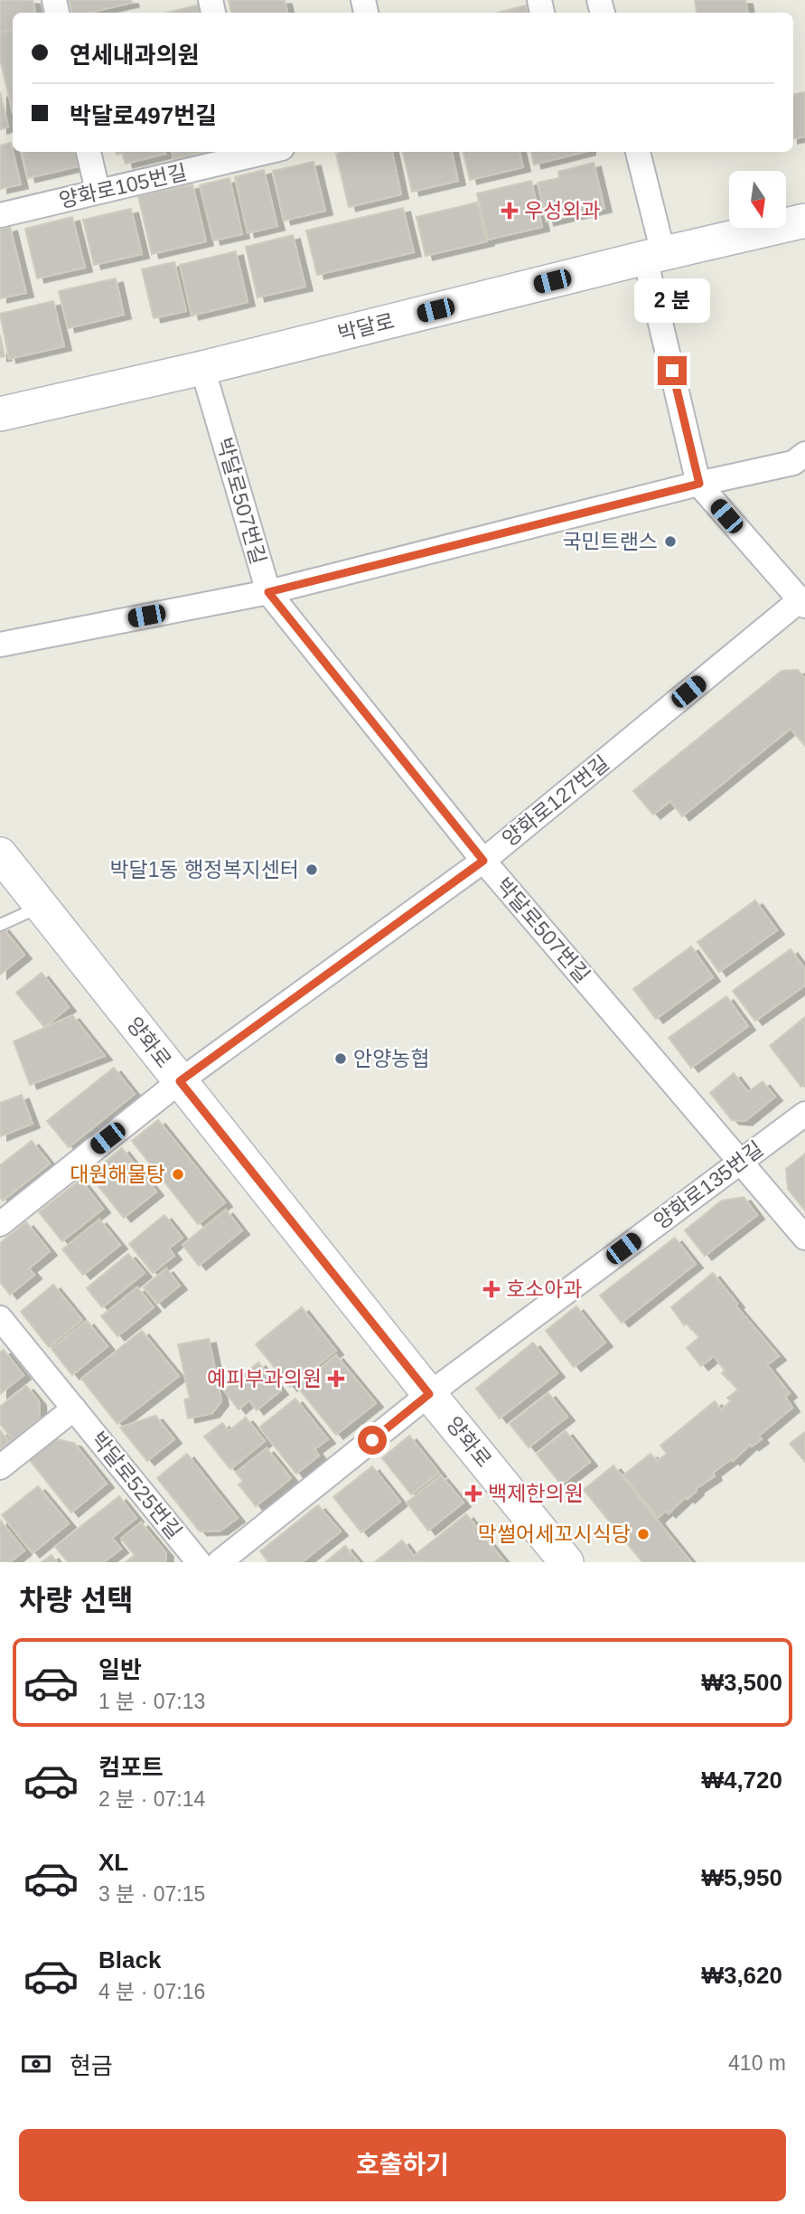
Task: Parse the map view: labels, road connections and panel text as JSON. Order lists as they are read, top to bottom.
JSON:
{
  "streets": {
    "street": [
      "양화로105번길",
      "박달로",
      "박달로507번길",
      "양화로127번길",
      "양화로",
      "양화로135번길",
      "박달로525번길"
    ]
  },
  "crossings": [
    ["박달로", "박달로507번길"],
    ["박달로507번길", "양화로127번길"],
    ["박달로507번길", "양화로135번길"],
    ["양화로127번길", "양화로"],
    ["양화로", "양화로135번길"]
  ],
  "places": {
    "health": [
      "우성외과",
      "호소아과",
      "예피부과의원",
      "백제한의원"
    ],
    "other": [
      "국민트랜스",
      "박달1동 행정복지센터",
      "안양농협",
      "대원해물탕",
      "막썰어세꼬시식당"
    ]
  },
  "north": "bottom",
  "page": {
    "banner": ["연세내과의원", "박달로497번길"],
    "bubble": "2 분",
    "heading": "차량 선택",
    "list": [
      {
        "name": "일반",
        "note": "1 분 · 07:13",
        "value": "₩3,500"
      },
      {
        "name": "컴포트",
        "note": "2 분 · 07:14",
        "value": "₩4,720"
      },
      {
        "name": "XL",
        "note": "3 분 · 07:15",
        "value": "₩5,950"
      },
      {
        "name": "Black",
        "note": "4 분 · 07:16",
        "value": "₩3,620"
      }
    ],
    "pay": ["현금", "410 m"],
    "buttons": "호출하기"
  }
}
